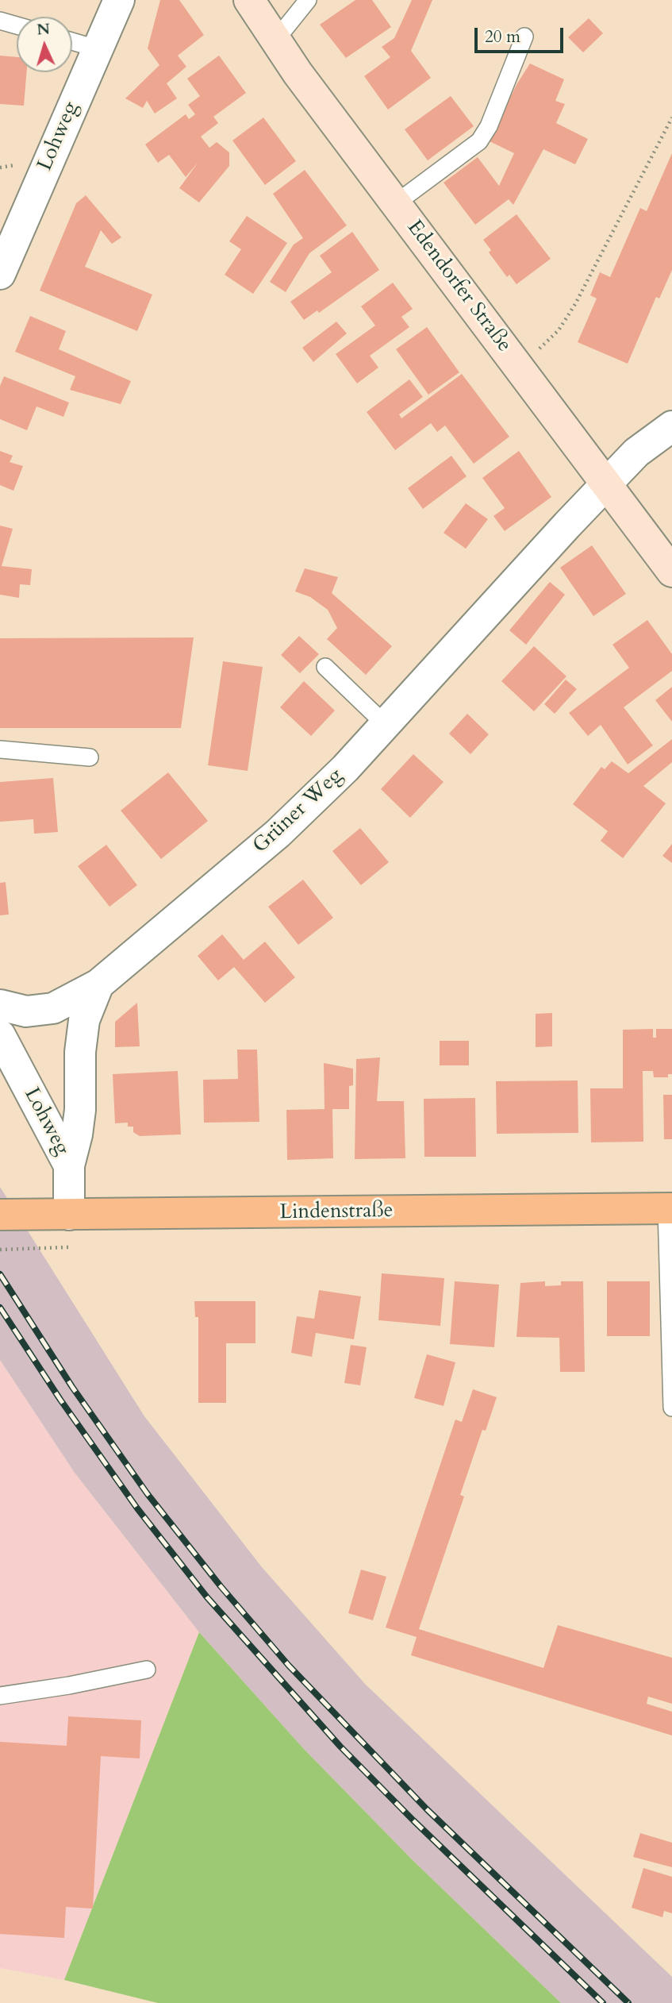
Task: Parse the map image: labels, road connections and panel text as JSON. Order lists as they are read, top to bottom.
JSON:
{
  "streets": {
    "main road": ["Lindenstraße"],
    "street": ["Lohweg", "Edendorfer Straße", "Grüner Weg"]
  },
  "crossings": [
    ["Lohweg", "Grüner Weg"],
    ["Lohweg", "Lindenstraße"],
    ["Edendorfer Straße", "Grüner Weg"]
  ],
  "scale_bar": "20 m",
  "north": "top"
}
